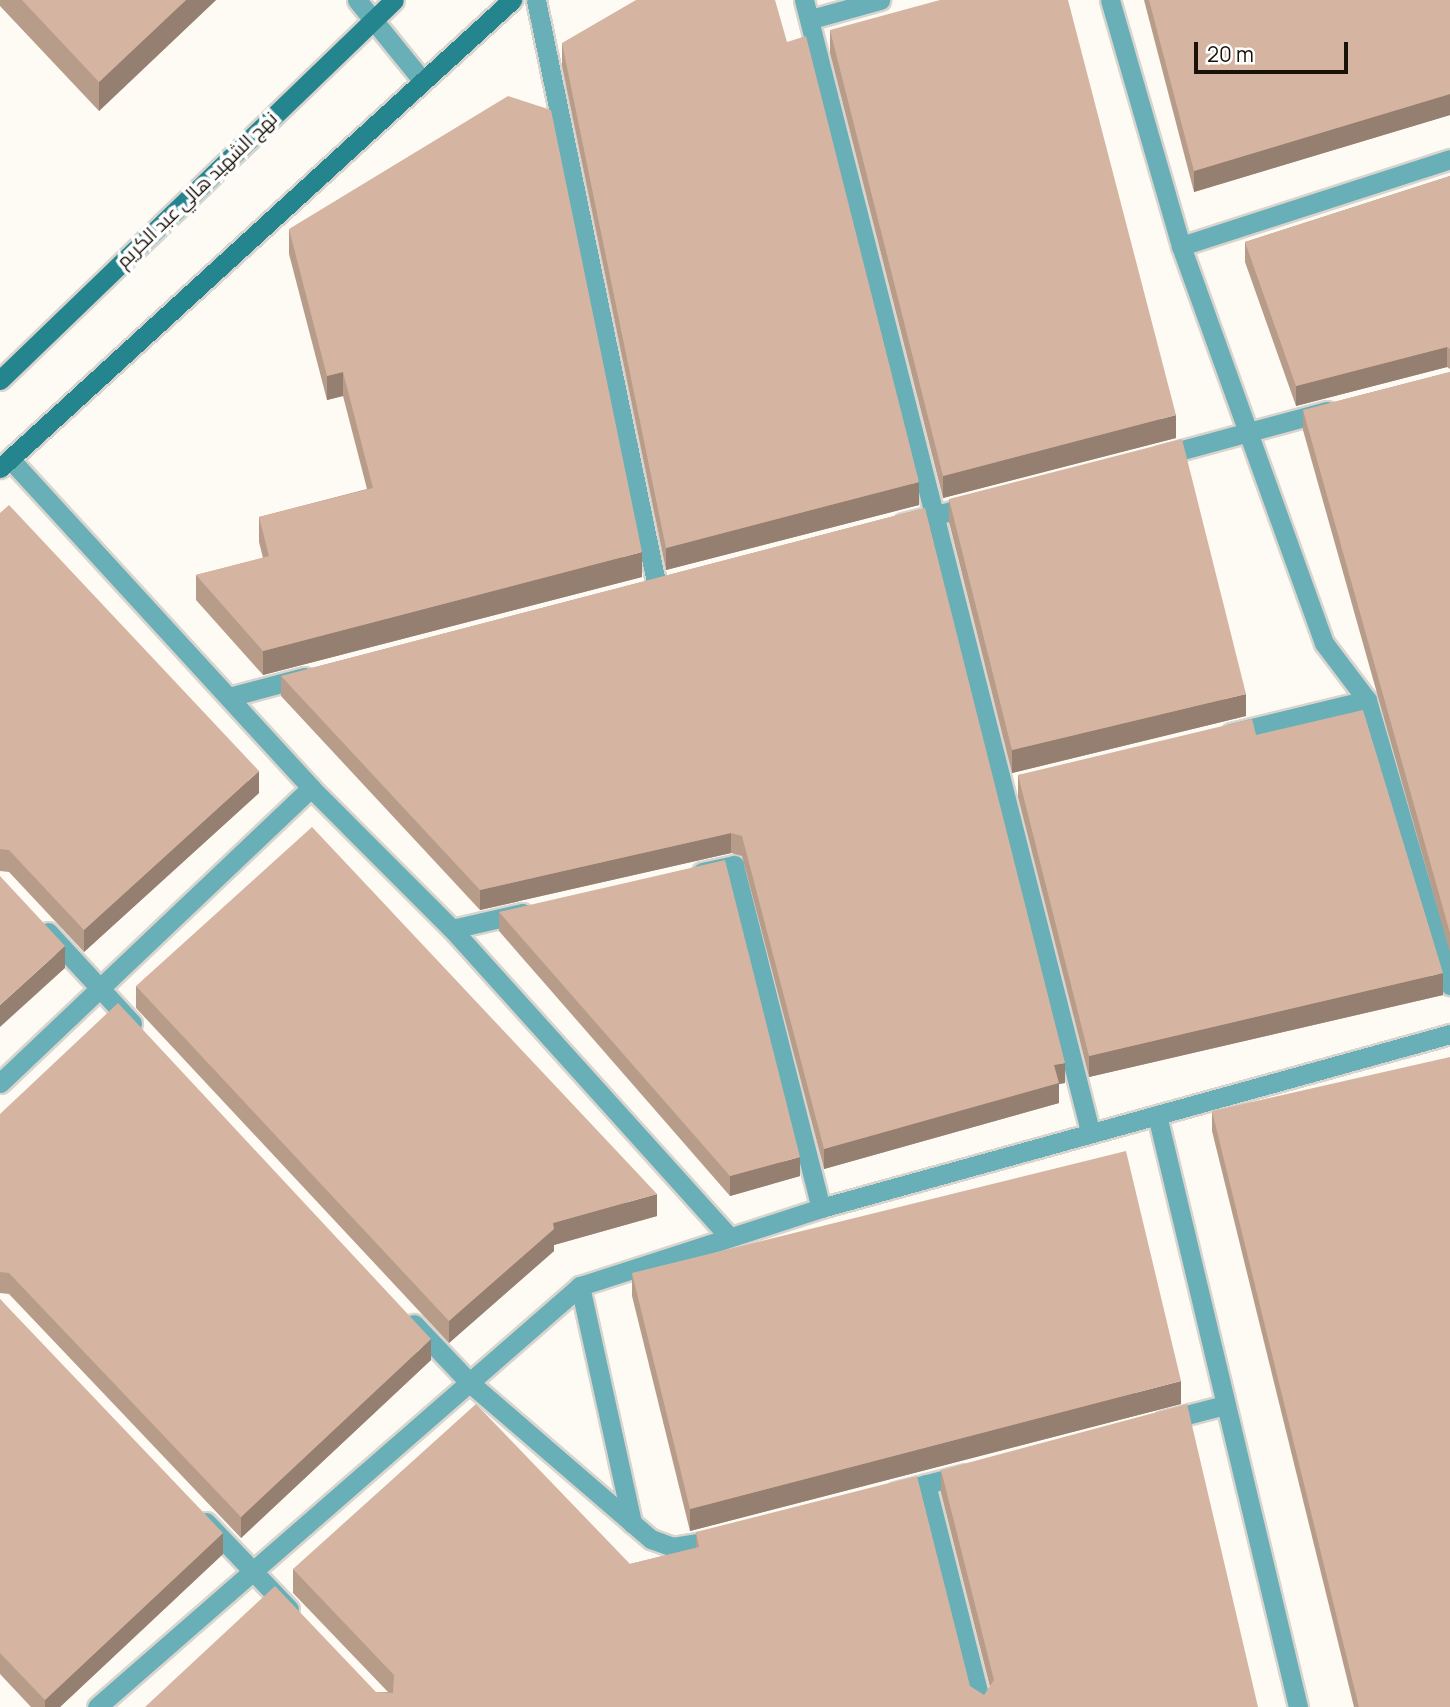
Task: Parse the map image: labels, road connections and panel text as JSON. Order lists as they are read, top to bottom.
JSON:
{
  "streets": {
    "main road": ["نهج الشهيد هالي عبد الكريم"]
  },
  "scale_bar": "20 m"
}
